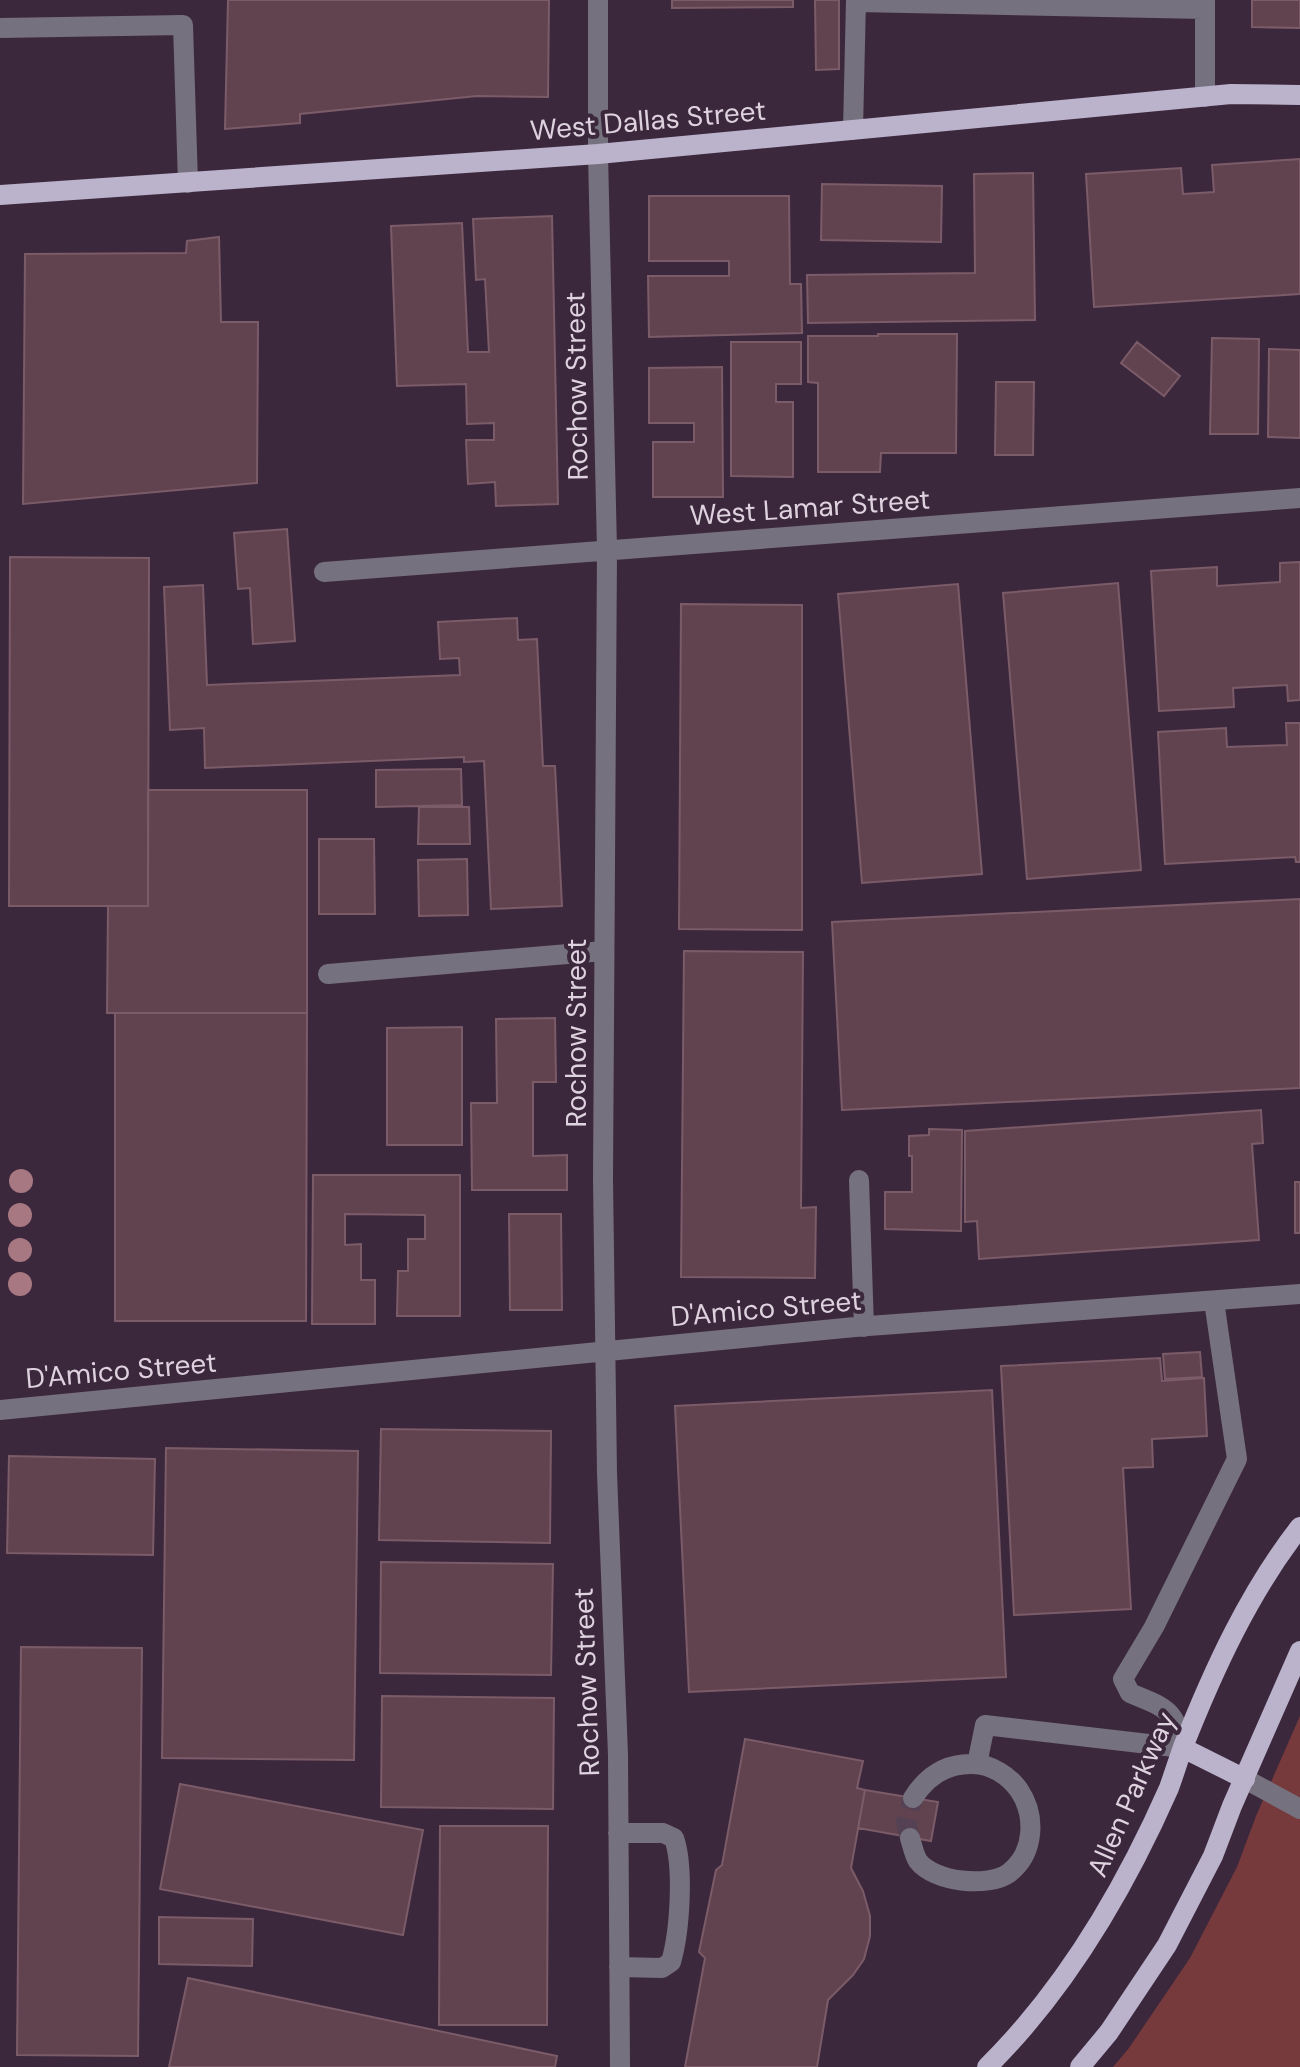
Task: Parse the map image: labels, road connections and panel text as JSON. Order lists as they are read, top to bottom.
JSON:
{
  "streets": {
    "main road": ["West Dallas Street", "Allen Parkway"],
    "street": ["Rochow Street", "West Lamar Street", "D'Amico Street"]
  },
  "crossings": [
    ["West Dallas Street", "Rochow Street"],
    ["Rochow Street", "West Lamar Street"],
    ["Rochow Street", "D'Amico Street"]
  ]
}
